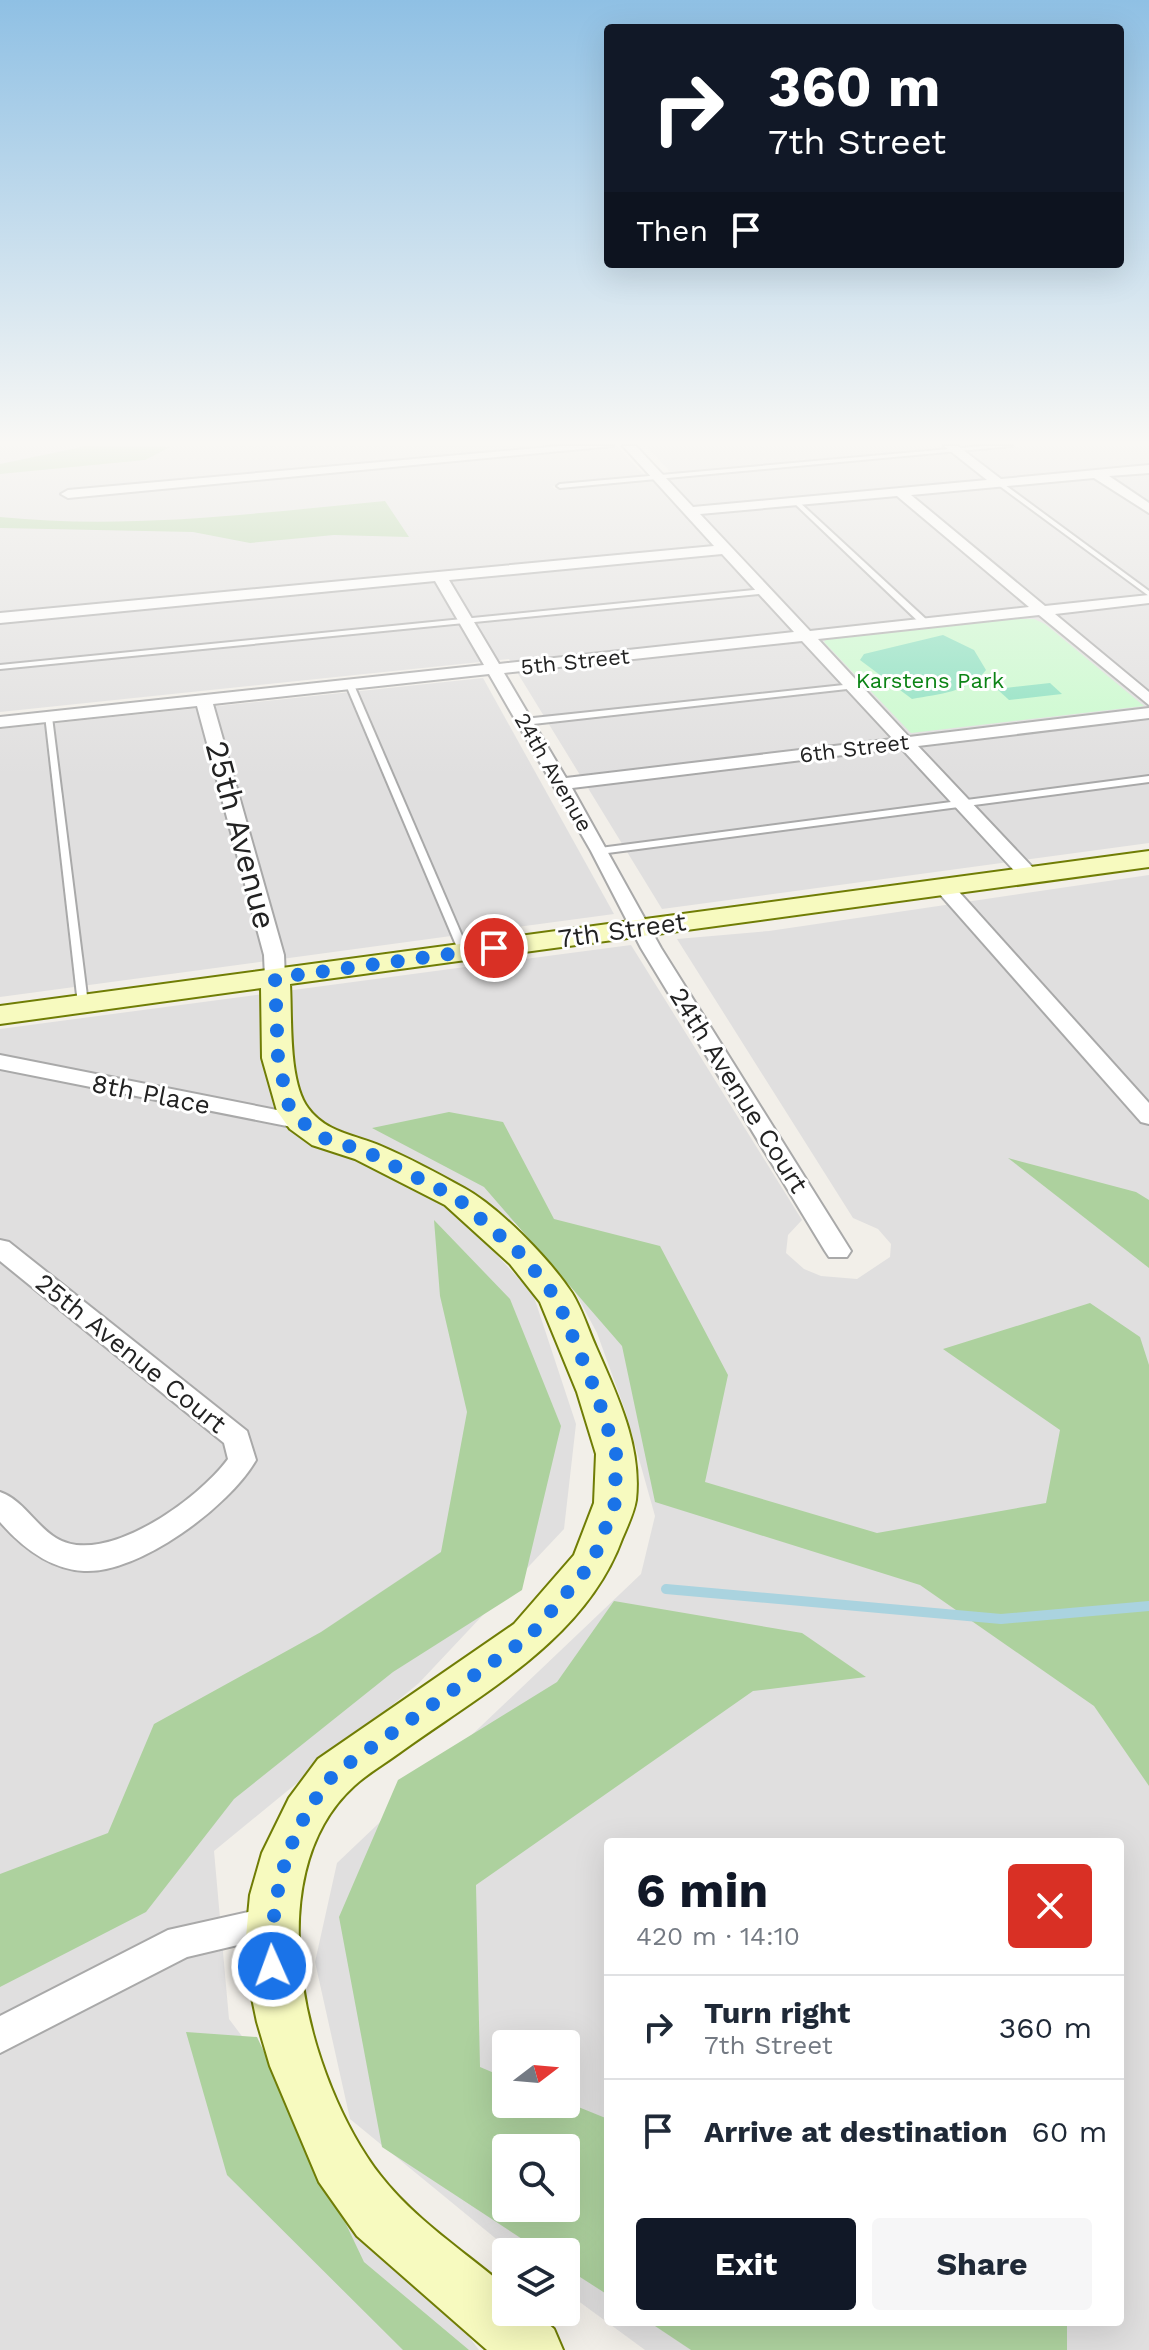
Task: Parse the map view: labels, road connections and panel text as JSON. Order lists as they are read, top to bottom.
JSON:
{
  "streets": {
    "street": [
      "5th Street",
      "6th Street",
      "24th Avenue",
      "25th Avenue",
      "7th Street",
      "24th Avenue Court",
      "8th Place",
      "25th Avenue Court"
    ]
  },
  "crossings": [
    ["5th Street", "24th Avenue"],
    ["5th Street", "25th Avenue"],
    ["6th Street", "24th Avenue"],
    ["24th Avenue", "7th Street"],
    ["24th Avenue", "24th Avenue Court"],
    ["25th Avenue", "7th Street"],
    ["25th Avenue", "8th Place"],
    ["7th Street", "24th Avenue Court"]
  ],
  "parks": ["Karstens Park"],
  "north": "right",
  "page": {
    "turn": ["360 m", "7th Street"],
    "then": "Then",
    "heading": ["6 min", "420 m · 14:10"],
    "list": [
      {
        "name": "Turn right",
        "note": "7th Street",
        "value": "360 m"
      },
      {
        "name": "Arrive at destination",
        "value": "60 m"
      }
    ],
    "buttons": ["Exit", "Share"]
  }
}
